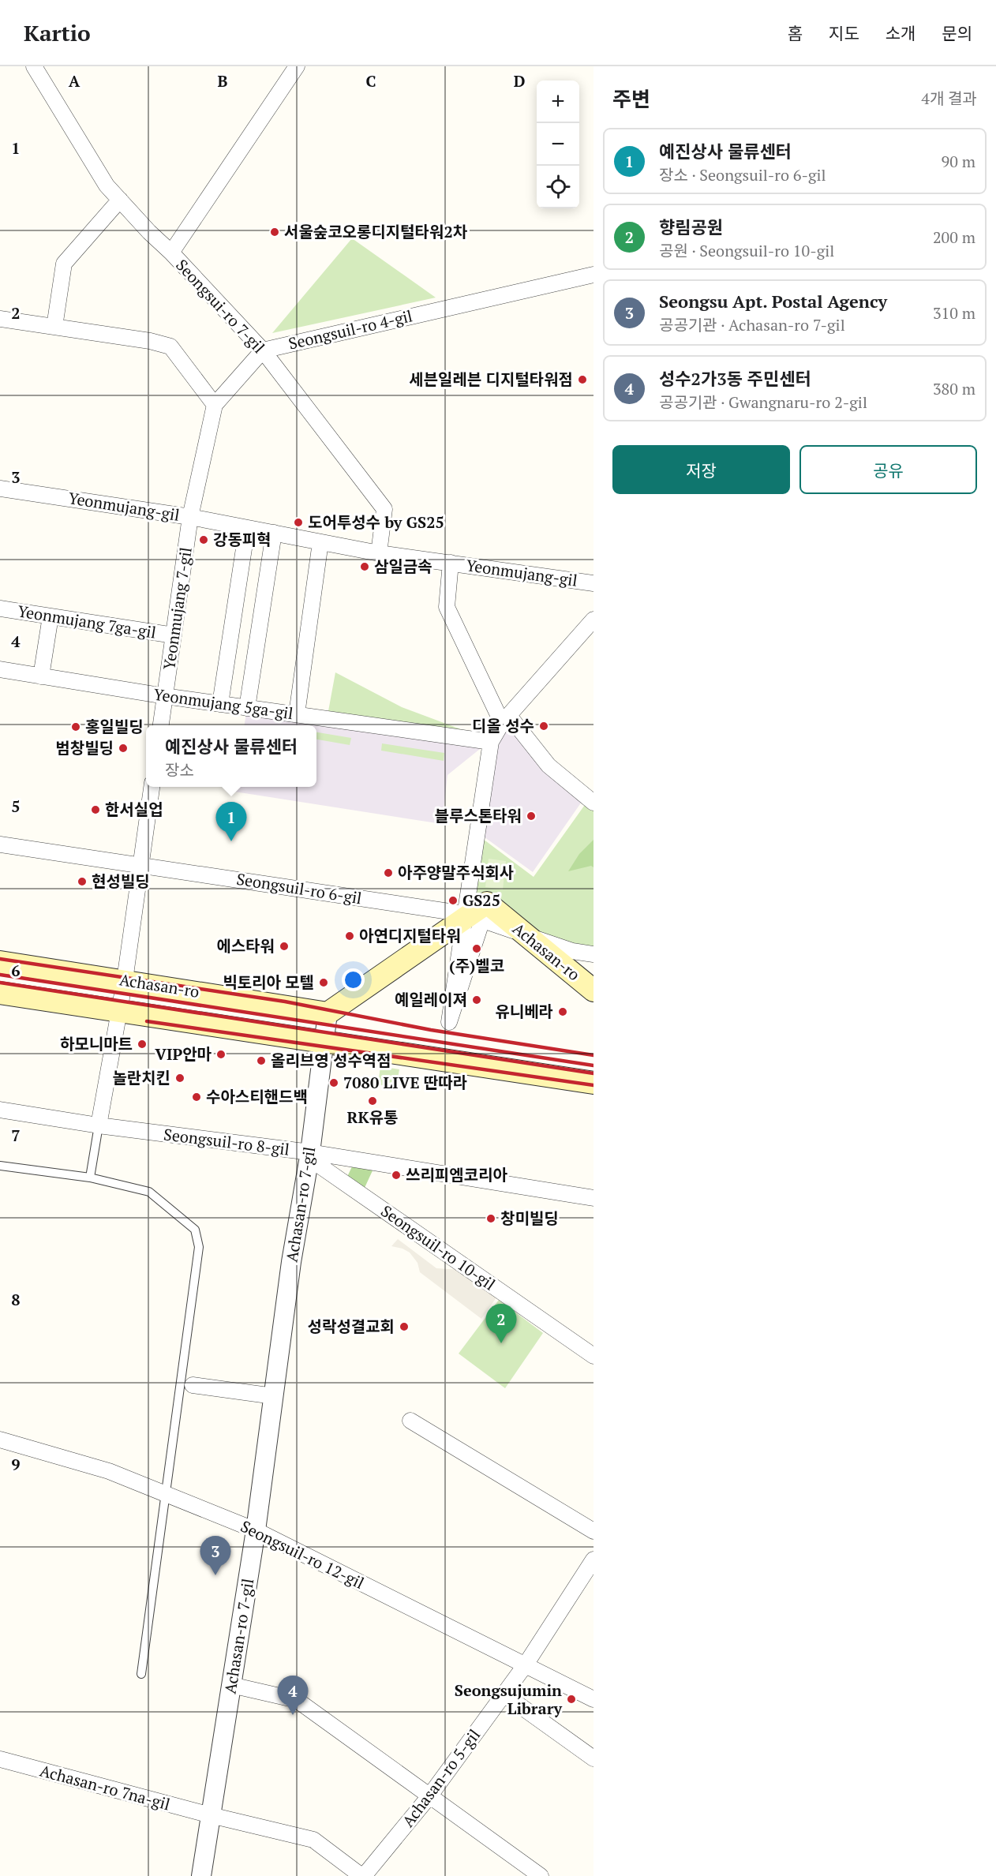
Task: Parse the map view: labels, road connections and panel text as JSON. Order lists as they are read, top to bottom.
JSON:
{
  "streets": {
    "main road": ["Achasan-ro"],
    "street": [
      "Seongsui-ro 7-gil",
      "Seongsuil-ro 4-gil",
      "Yeonmujang-gil",
      "Yeonmujang 7-gil",
      "Yeonmujang 7ga-gil",
      "Yeonmujang 5ga-gil",
      "Seongsuil-ro 6-gil",
      "Seongsuil-ro 8-gil",
      "Achasan-ro 7-gil",
      "Seongsuil-ro 10-gil",
      "Seongsuil-ro 12-gil",
      "Achasan-ro 5-gil",
      "Achasan-ro 7na-gil"
    ]
  },
  "crossings": [
    ["Seongsui-ro 7-gil", "Seongsuil-ro 4-gil"],
    ["Seongsui-ro 7-gil", "Yeonmujang-gil"],
    ["Yeonmujang-gil", "Yeonmujang 7-gil"],
    ["Yeonmujang 7-gil", "Yeonmujang 7ga-gil"],
    ["Yeonmujang 7-gil", "Yeonmujang 5ga-gil"],
    ["Achasan-ro", "Achasan-ro 7-gil"],
    ["Seongsuil-ro 8-gil", "Achasan-ro 7-gil"],
    ["Seongsuil-ro 8-gil", "Seongsuil-ro 10-gil"],
    ["Achasan-ro 7-gil", "Seongsuil-ro 10-gil"],
    ["Achasan-ro 7-gil", "Seongsuil-ro 12-gil"],
    ["Achasan-ro 7-gil", "Achasan-ro 7na-gil"],
    ["Seongsuil-ro 12-gil", "Achasan-ro 5-gil"],
    ["Achasan-ro 5-gil", "Achasan-ro 7na-gil"]
  ],
  "places": [
    "서울숲코오롱디지털타워2차",
    "세븐일레븐 디지털타워점",
    "도어투성수 by GS25",
    "강동피혁",
    "삼일금속",
    "디올 성수",
    "홍일빌딩",
    "범창빌딩",
    "한서실업",
    "블루스톤타워",
    "아주양말주식회사",
    "현성빌딩",
    "GS25",
    "아연디지털타워",
    "에스타워",
    "(주)벨코",
    "빅토리아 모텔",
    "예일레이져",
    "유니베라",
    "하모니마트",
    "VIP안마",
    "올리브영 성수역점",
    "놀란치킨",
    "7080 LIVE 딴따라",
    "수아스티핸드백",
    "RK유통",
    "쓰리피엠코리아",
    "창미빌딩",
    "성락성결교회",
    "Seongsujumin Library"
  ],
  "page": {
    "header": "Kartio",
    "nav": [
      "홈",
      "지도",
      "소개",
      "문의"
    ],
    "heading": ["주변", "4개 결과"],
    "map_buttons": ["+", "−"],
    "list": [
      {
        "mark": "1",
        "name": "예진상사 물류센터",
        "note": "장소 · Seongsuil-ro 6-gil",
        "value": "90 m"
      },
      {
        "mark": "2",
        "name": "향림공원",
        "note": "공원 · Seongsuil-ro 10-gil",
        "value": "200 m"
      },
      {
        "mark": "3",
        "name": "Seongsu Apt. Postal Agency",
        "note": "공공기관 · Achasan-ro 7-gil",
        "value": "310 m"
      },
      {
        "mark": "4",
        "name": "성수2가3동 주민센터",
        "note": "공공기관 · Gwangnaru-ro 2-gil",
        "value": "380 m"
      }
    ],
    "buttons": ["저장", "공유"],
    "popup": ["예진상사 물류센터", "장소"],
    "pins": [
      "1",
      "2",
      "3",
      "4"
    ]
  },
  "grid": {
    "columns": [
      "A",
      "B",
      "C",
      "D"
    ],
    "rows": [
      "1",
      "2",
      "3",
      "4",
      "5",
      "6",
      "7",
      "8",
      "9"
    ]
  }
}
